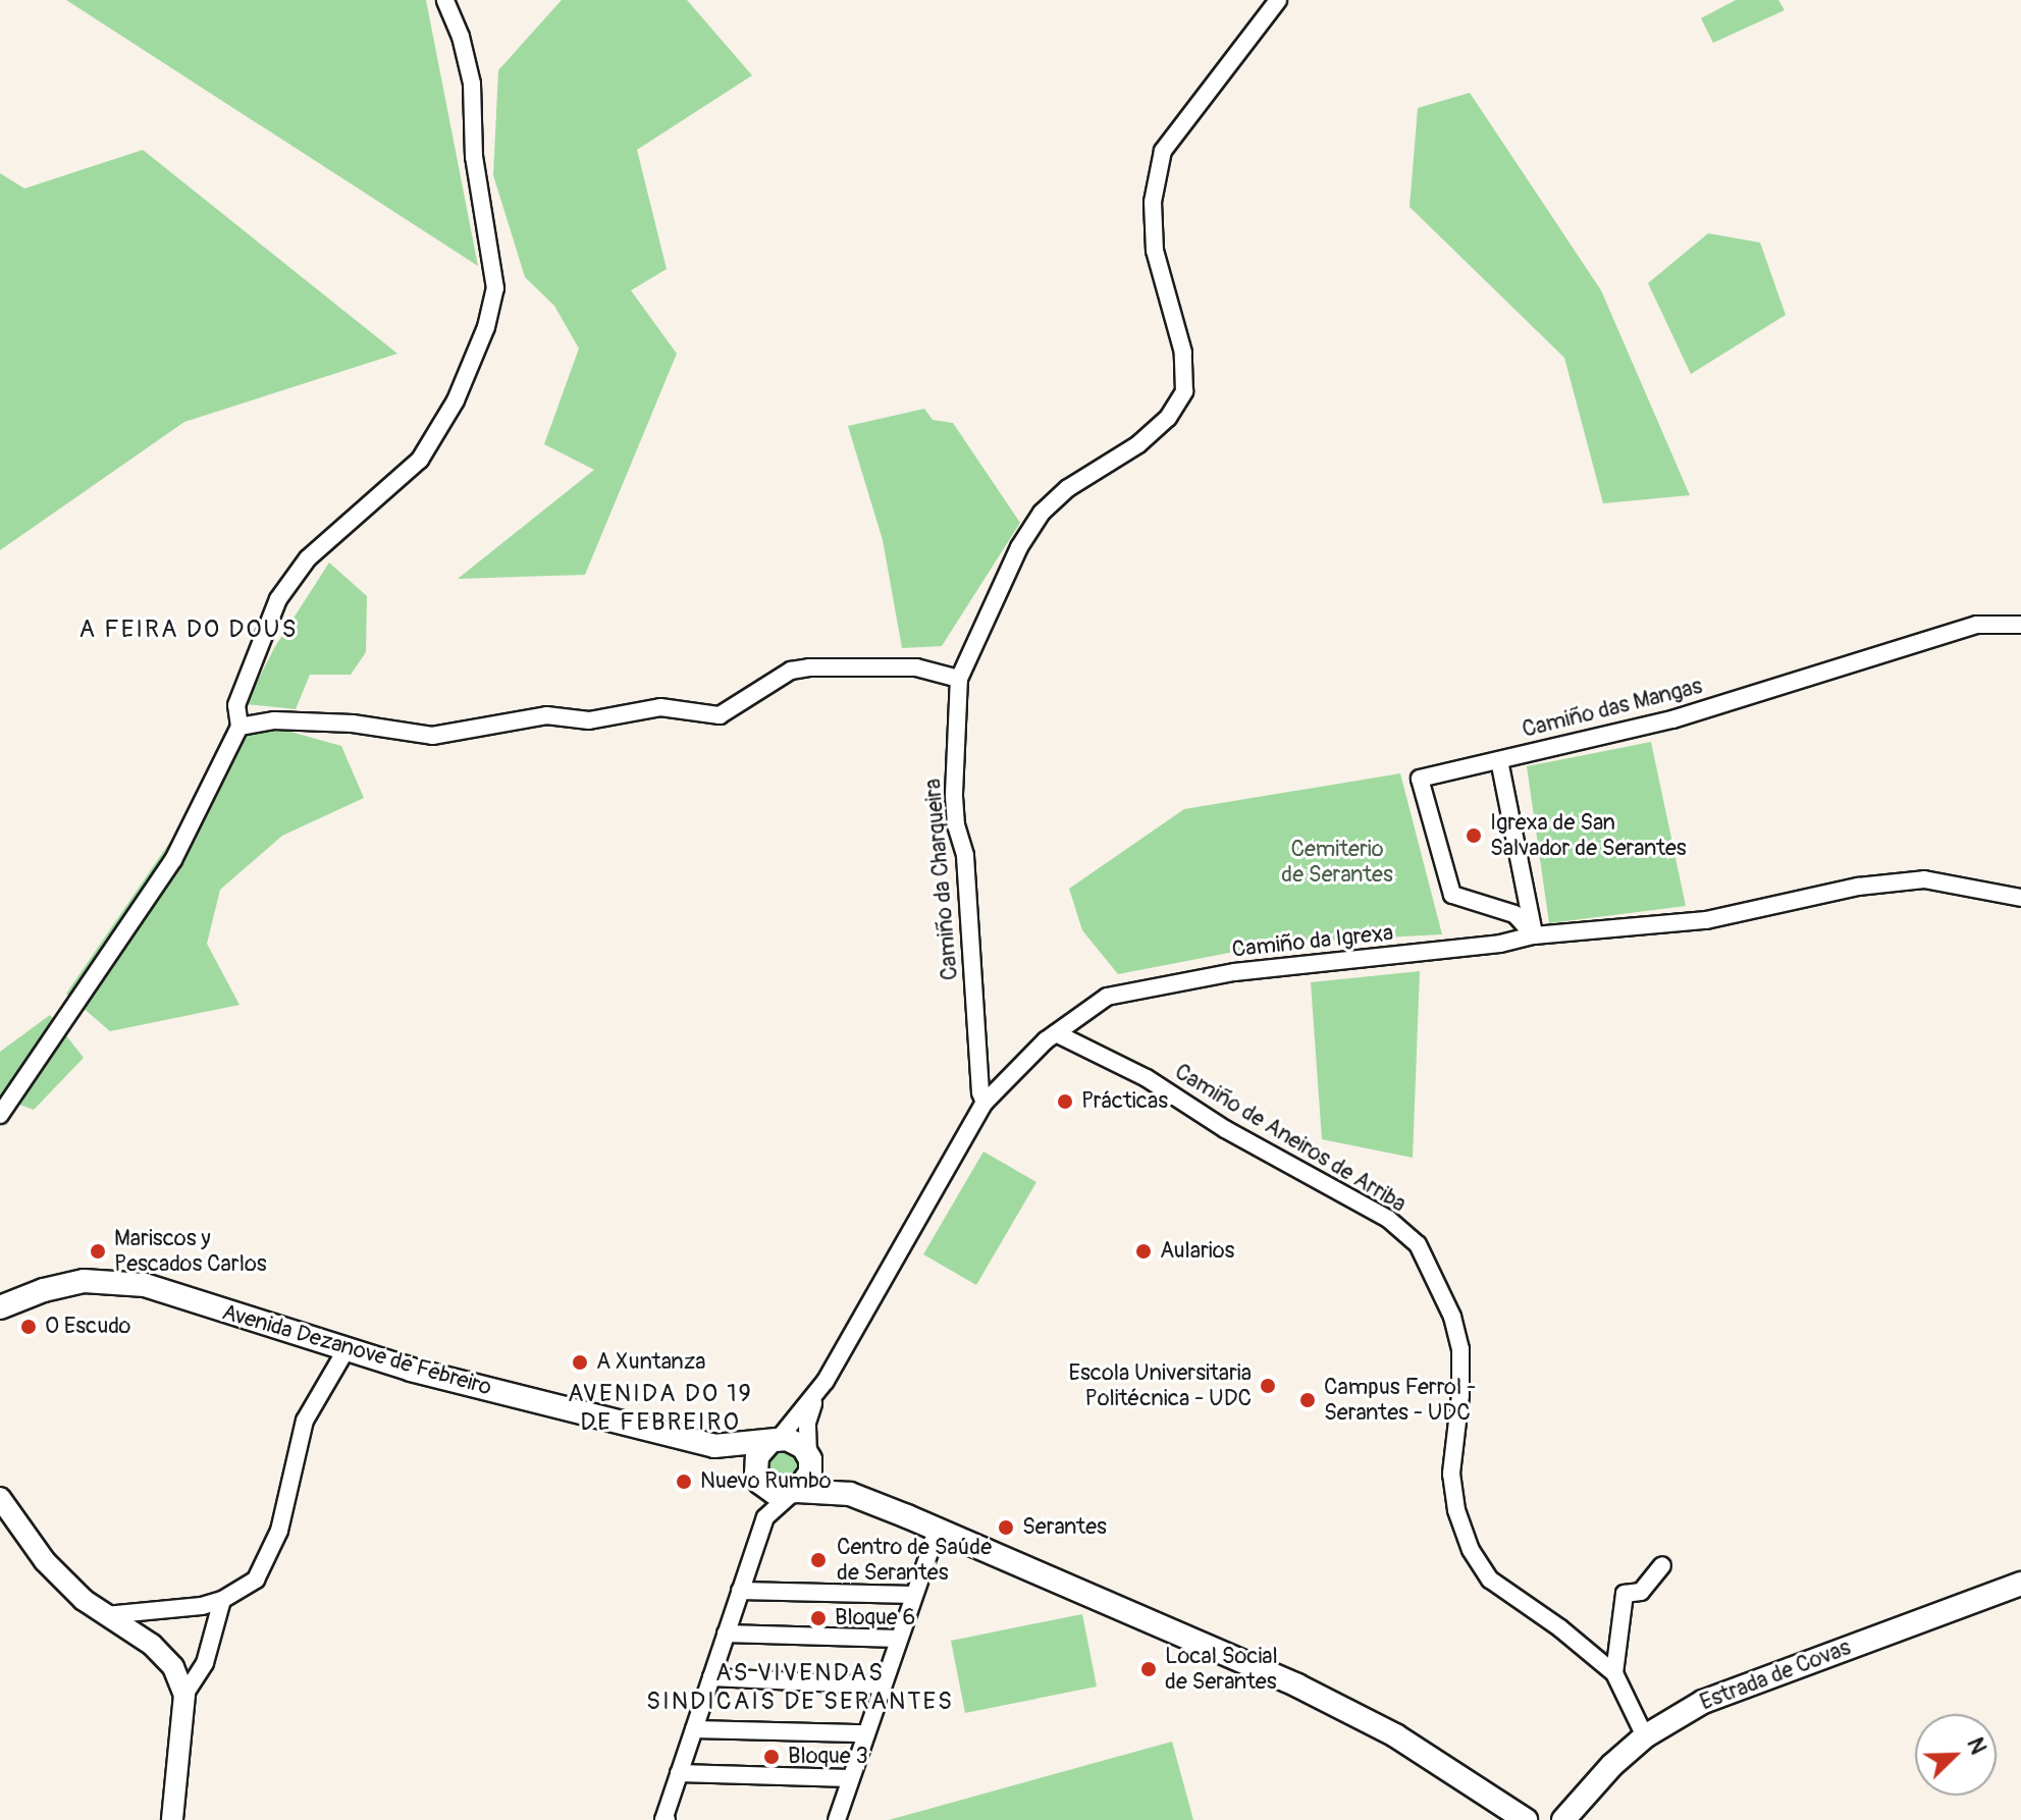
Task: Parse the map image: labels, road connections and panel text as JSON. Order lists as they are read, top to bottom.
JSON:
{
  "streets": {
    "main road": ["Avenida Dezanove de Febreiro", "Estrada de Covas"],
    "street": [
      "Camiño das Mangas",
      "Camiño da Charqueira",
      "Camiño da Igrexa",
      "Camiño de Aneiros de Arriba"
    ]
  },
  "crossings": [
    ["Camiño das Mangas", "Camiño da Igrexa"],
    ["Camiño da Charqueira", "Camiño da Igrexa"],
    ["Camiño da Igrexa", "Camiño de Aneiros de Arriba"],
    ["Camiño de Aneiros de Arriba", "Estrada de Covas"]
  ],
  "districts": ["A FEIRA DO DOUS", "AVENIDA DO 19 DE FEBREIRO", "AS VIVENDAS SINDICAIS DE SERANTES"],
  "parks": ["Cemiterio de Serantes"],
  "places": [
    "Igrexa de San Salvador de Serantes",
    "Prácticas",
    "Mariscos y Pescados Carlos",
    "Aularios",
    "O Escudo",
    "A Xuntanza",
    "Escola Universitaria Politécnica - UDC",
    "Campus Ferrol - Serantes - UDC",
    "Nuevo Rumbo",
    "Serantes",
    "Centro de Saúde de Serantes",
    "Bloque 6",
    "Local Social de Serantes",
    "Bloque 3"
  ],
  "north": "top right"
}
